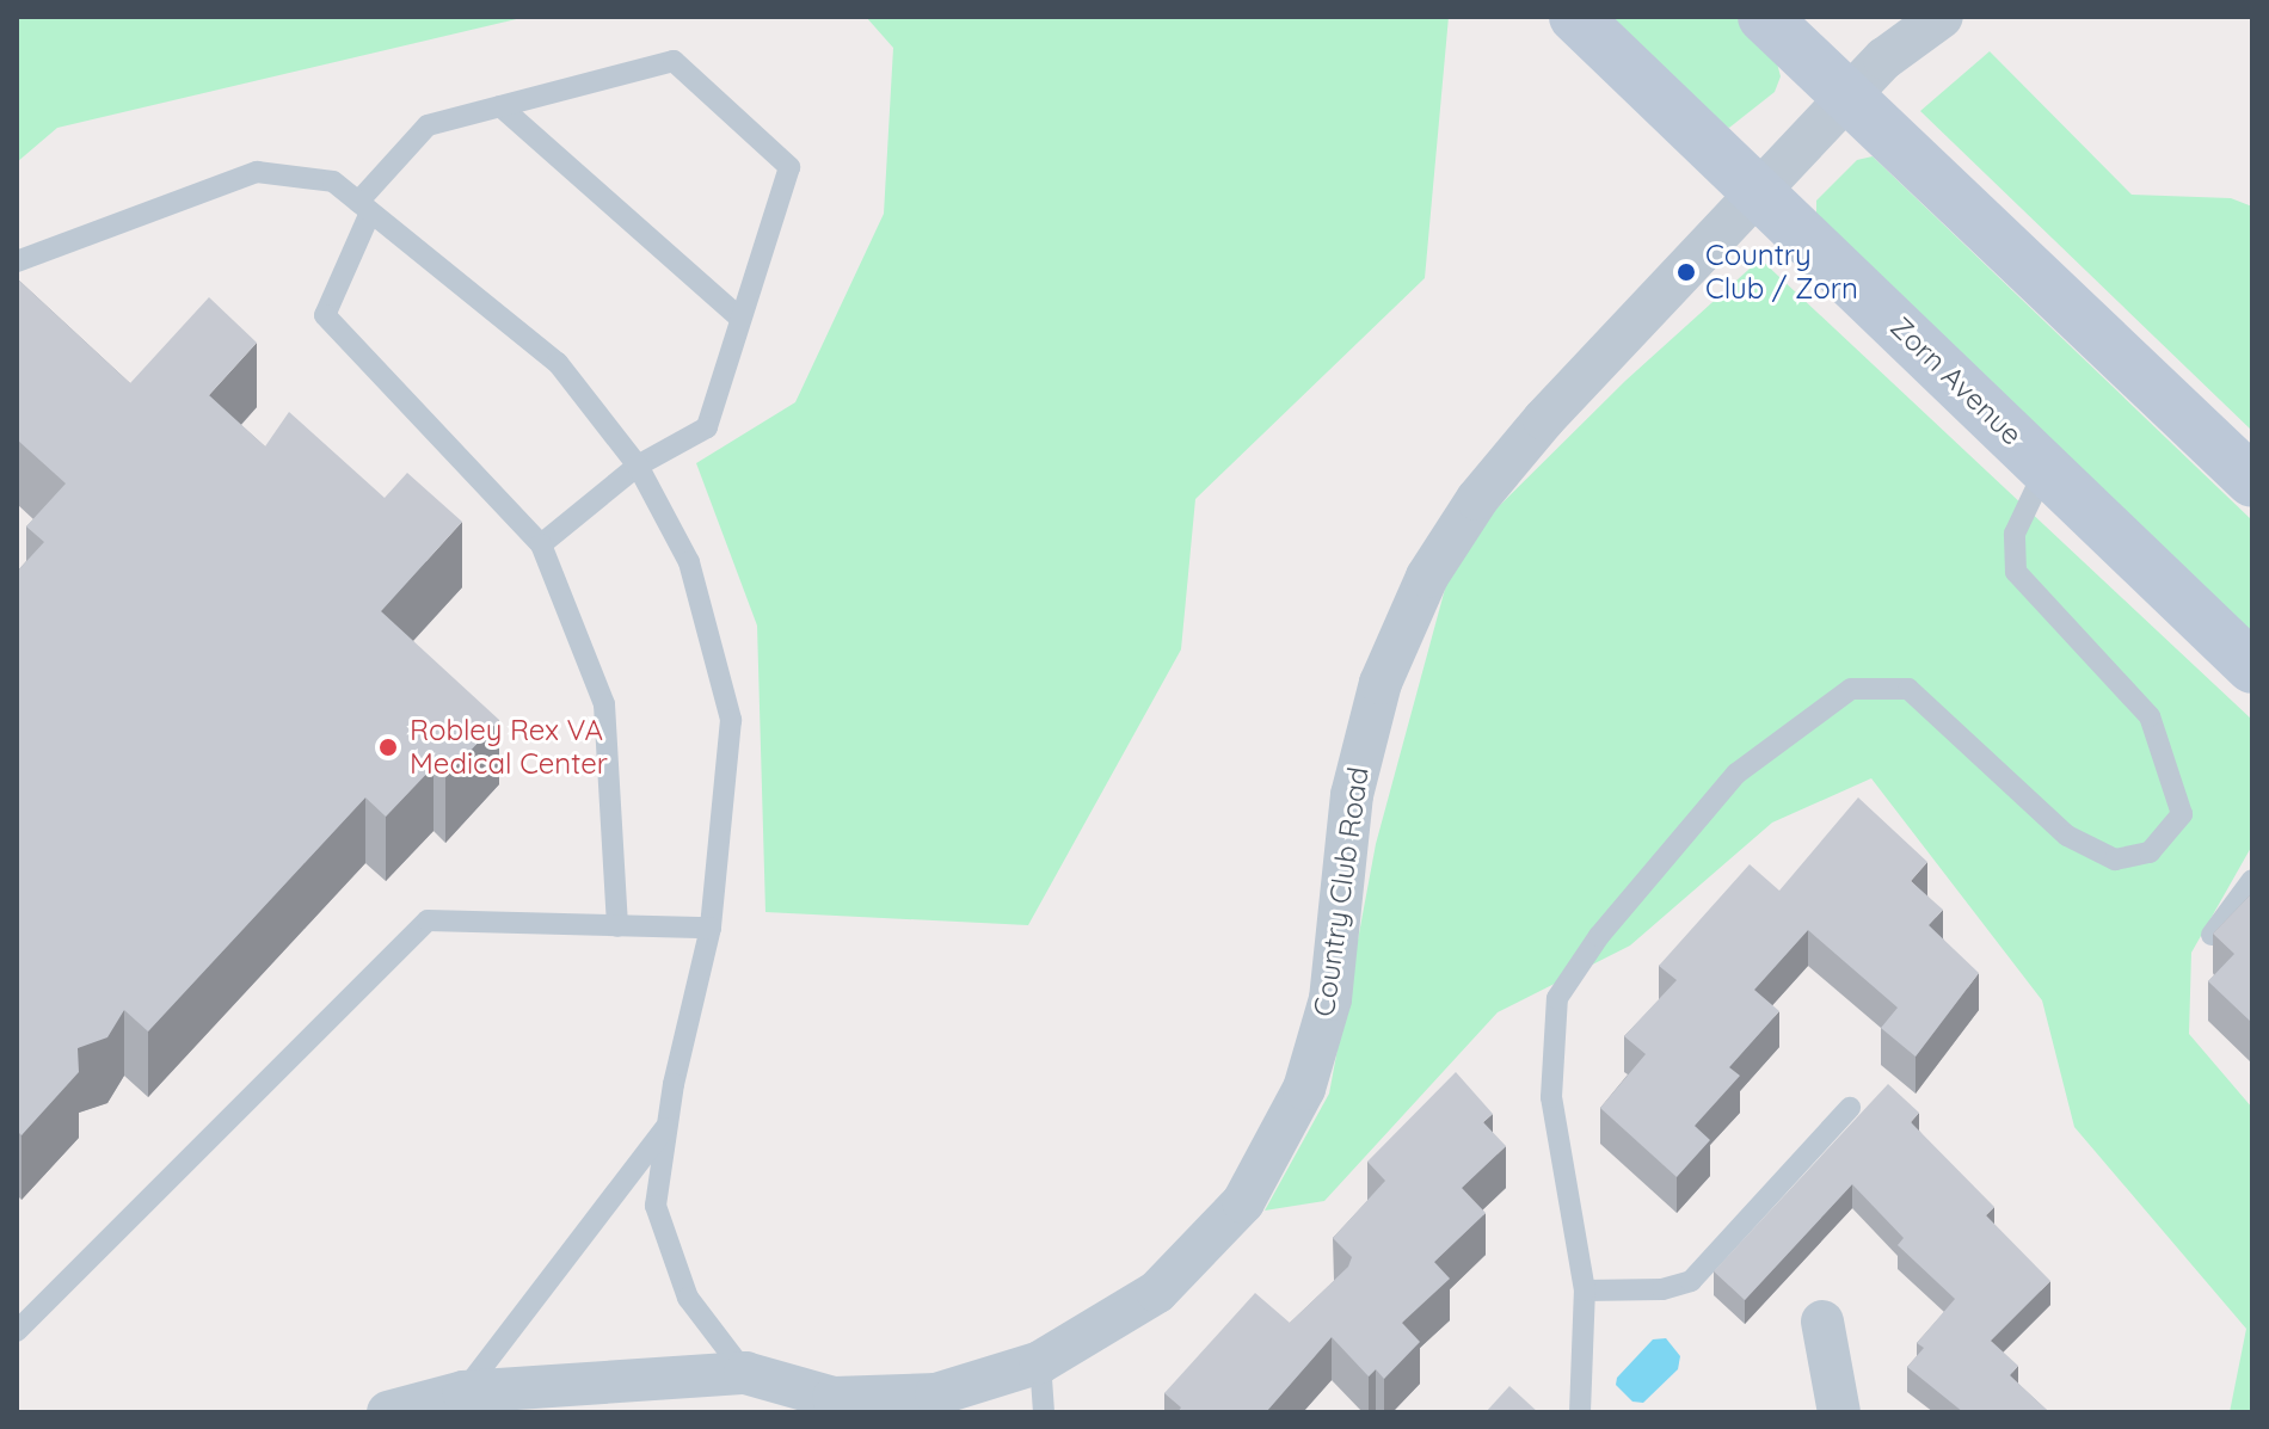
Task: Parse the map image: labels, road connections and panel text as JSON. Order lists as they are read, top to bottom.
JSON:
{
  "streets": {
    "main road": ["Zorn Avenue"],
    "street": ["Country Club Road"]
  },
  "crossings": [
    ["Zorn Avenue", "Country Club Road"]
  ],
  "places": ["Country Club / Zorn", "Robley Rex VA Medical Center"]
}
